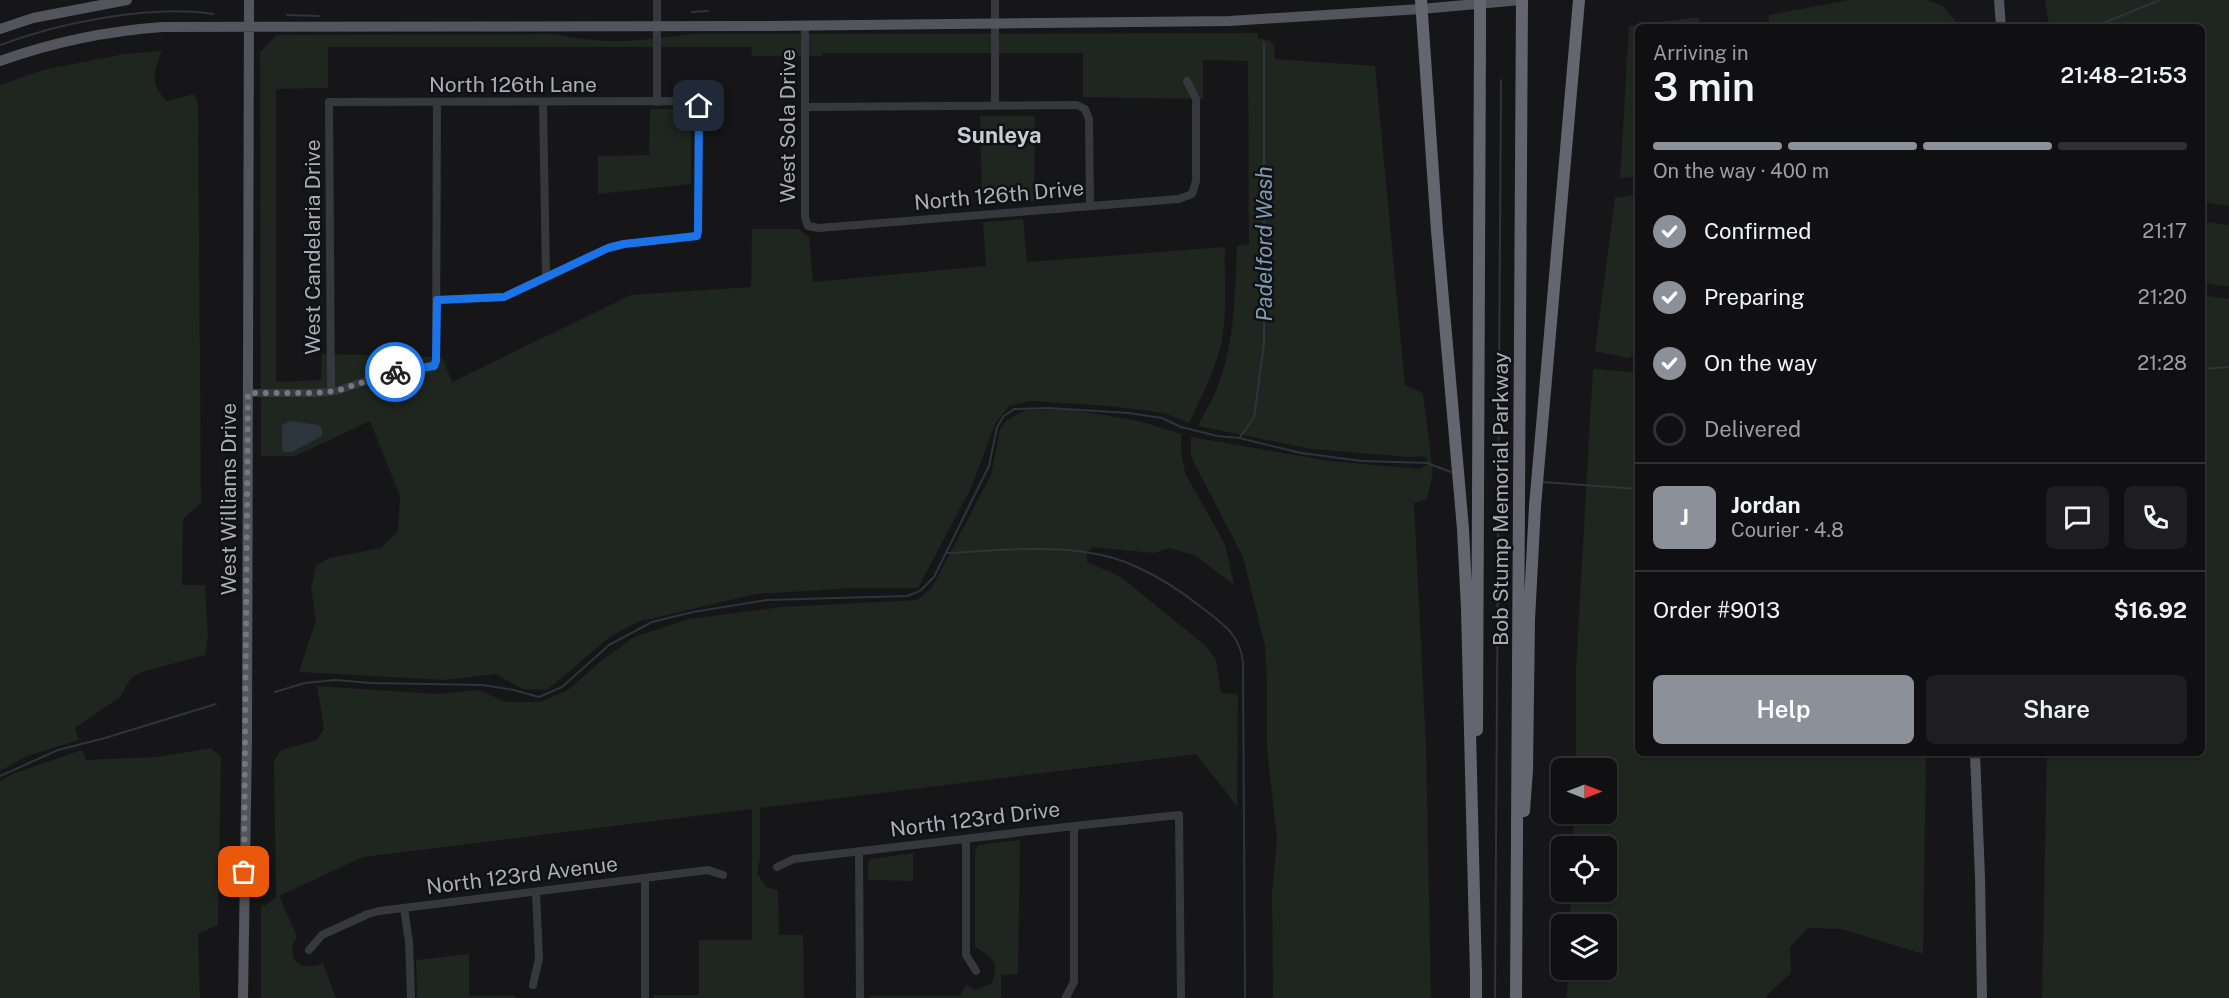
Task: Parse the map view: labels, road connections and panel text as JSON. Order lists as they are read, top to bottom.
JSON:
{
  "streets": {
    "highway": ["Bob Stump Memorial Parkway"],
    "main road": ["West Williams Drive"],
    "street": [
      "North 126th Lane",
      "West Sola Drive",
      "North 126th Drive",
      "West Candelaria Drive",
      "North 123rd Drive",
      "North 123rd Avenue"
    ]
  },
  "crossings": [
    ["North 126th Lane", "West Candelaria Drive"],
    ["West Sola Drive", "North 126th Drive"]
  ],
  "districts": ["Sunleya"],
  "water": ["Padelford Wash"],
  "north": "right",
  "page": {
    "heading": ["3 min", "Arriving in", "21:48–21:53"],
    "panel": [
      "Jordan",
      "Courier · 4.8",
      "Order #9013",
      "$16.92"
    ],
    "bar": "On the way · 400 m",
    "list": [
      ["Confirmed", "21:17"],
      ["Preparing", "21:20"],
      ["On the way", "21:28"],
      "Delivered"
    ],
    "round": "J",
    "buttons": ["Help", "Share"]
  }
}
